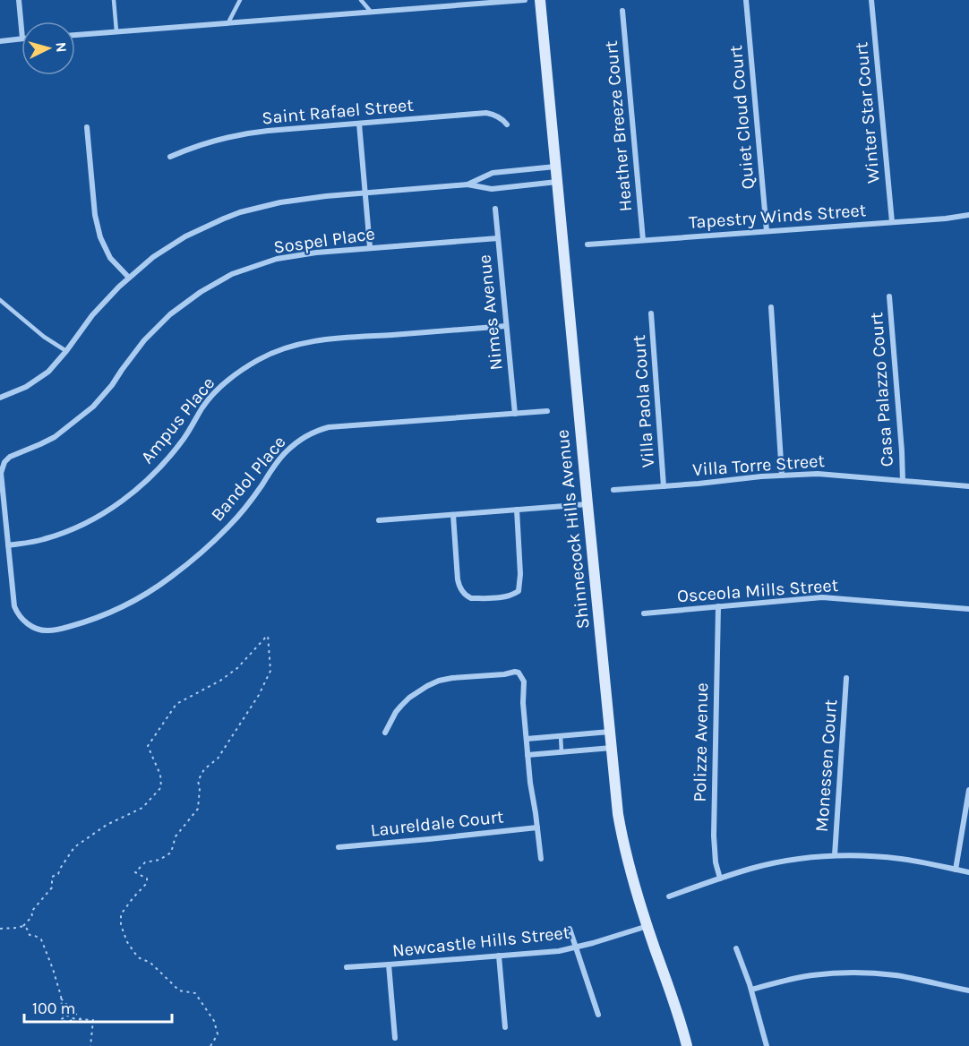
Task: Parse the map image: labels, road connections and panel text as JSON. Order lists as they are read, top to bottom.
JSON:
{
  "streets": {
    "street": [
      "Saint Rafael Street",
      "Winter Star Court",
      "Quiet Cloud Court",
      "Heather Breeze Court",
      "Tapestry Winds Street",
      "Sospel Place",
      "Nimes Avenue",
      "Casa Palazzo Court",
      "Villa Paola Court",
      "Ampus Place",
      "Villa Torre Street",
      "Bandol Place",
      "Shinnecock Hills Avenue",
      "Osceola Mills Street",
      "Polizze Avenue",
      "Monessen Court",
      "Laureldale Court",
      "Newcastle Hills Street"
    ]
  },
  "crossings": [
    ["Winter Star Court", "Tapestry Winds Street"],
    ["Quiet Cloud Court", "Tapestry Winds Street"],
    ["Heather Breeze Court", "Tapestry Winds Street"],
    ["Sospel Place", "Nimes Avenue"],
    ["Sospel Place", "Ampus Place"],
    ["Sospel Place", "Bandol Place"],
    ["Nimes Avenue", "Ampus Place"],
    ["Nimes Avenue", "Bandol Place"],
    ["Casa Palazzo Court", "Villa Torre Street"],
    ["Villa Paola Court", "Villa Torre Street"],
    ["Ampus Place", "Bandol Place"],
    ["Shinnecock Hills Avenue", "Newcastle Hills Street"],
    ["Osceola Mills Street", "Polizze Avenue"]
  ],
  "scale_bar": "100 m",
  "north": "right"
}
